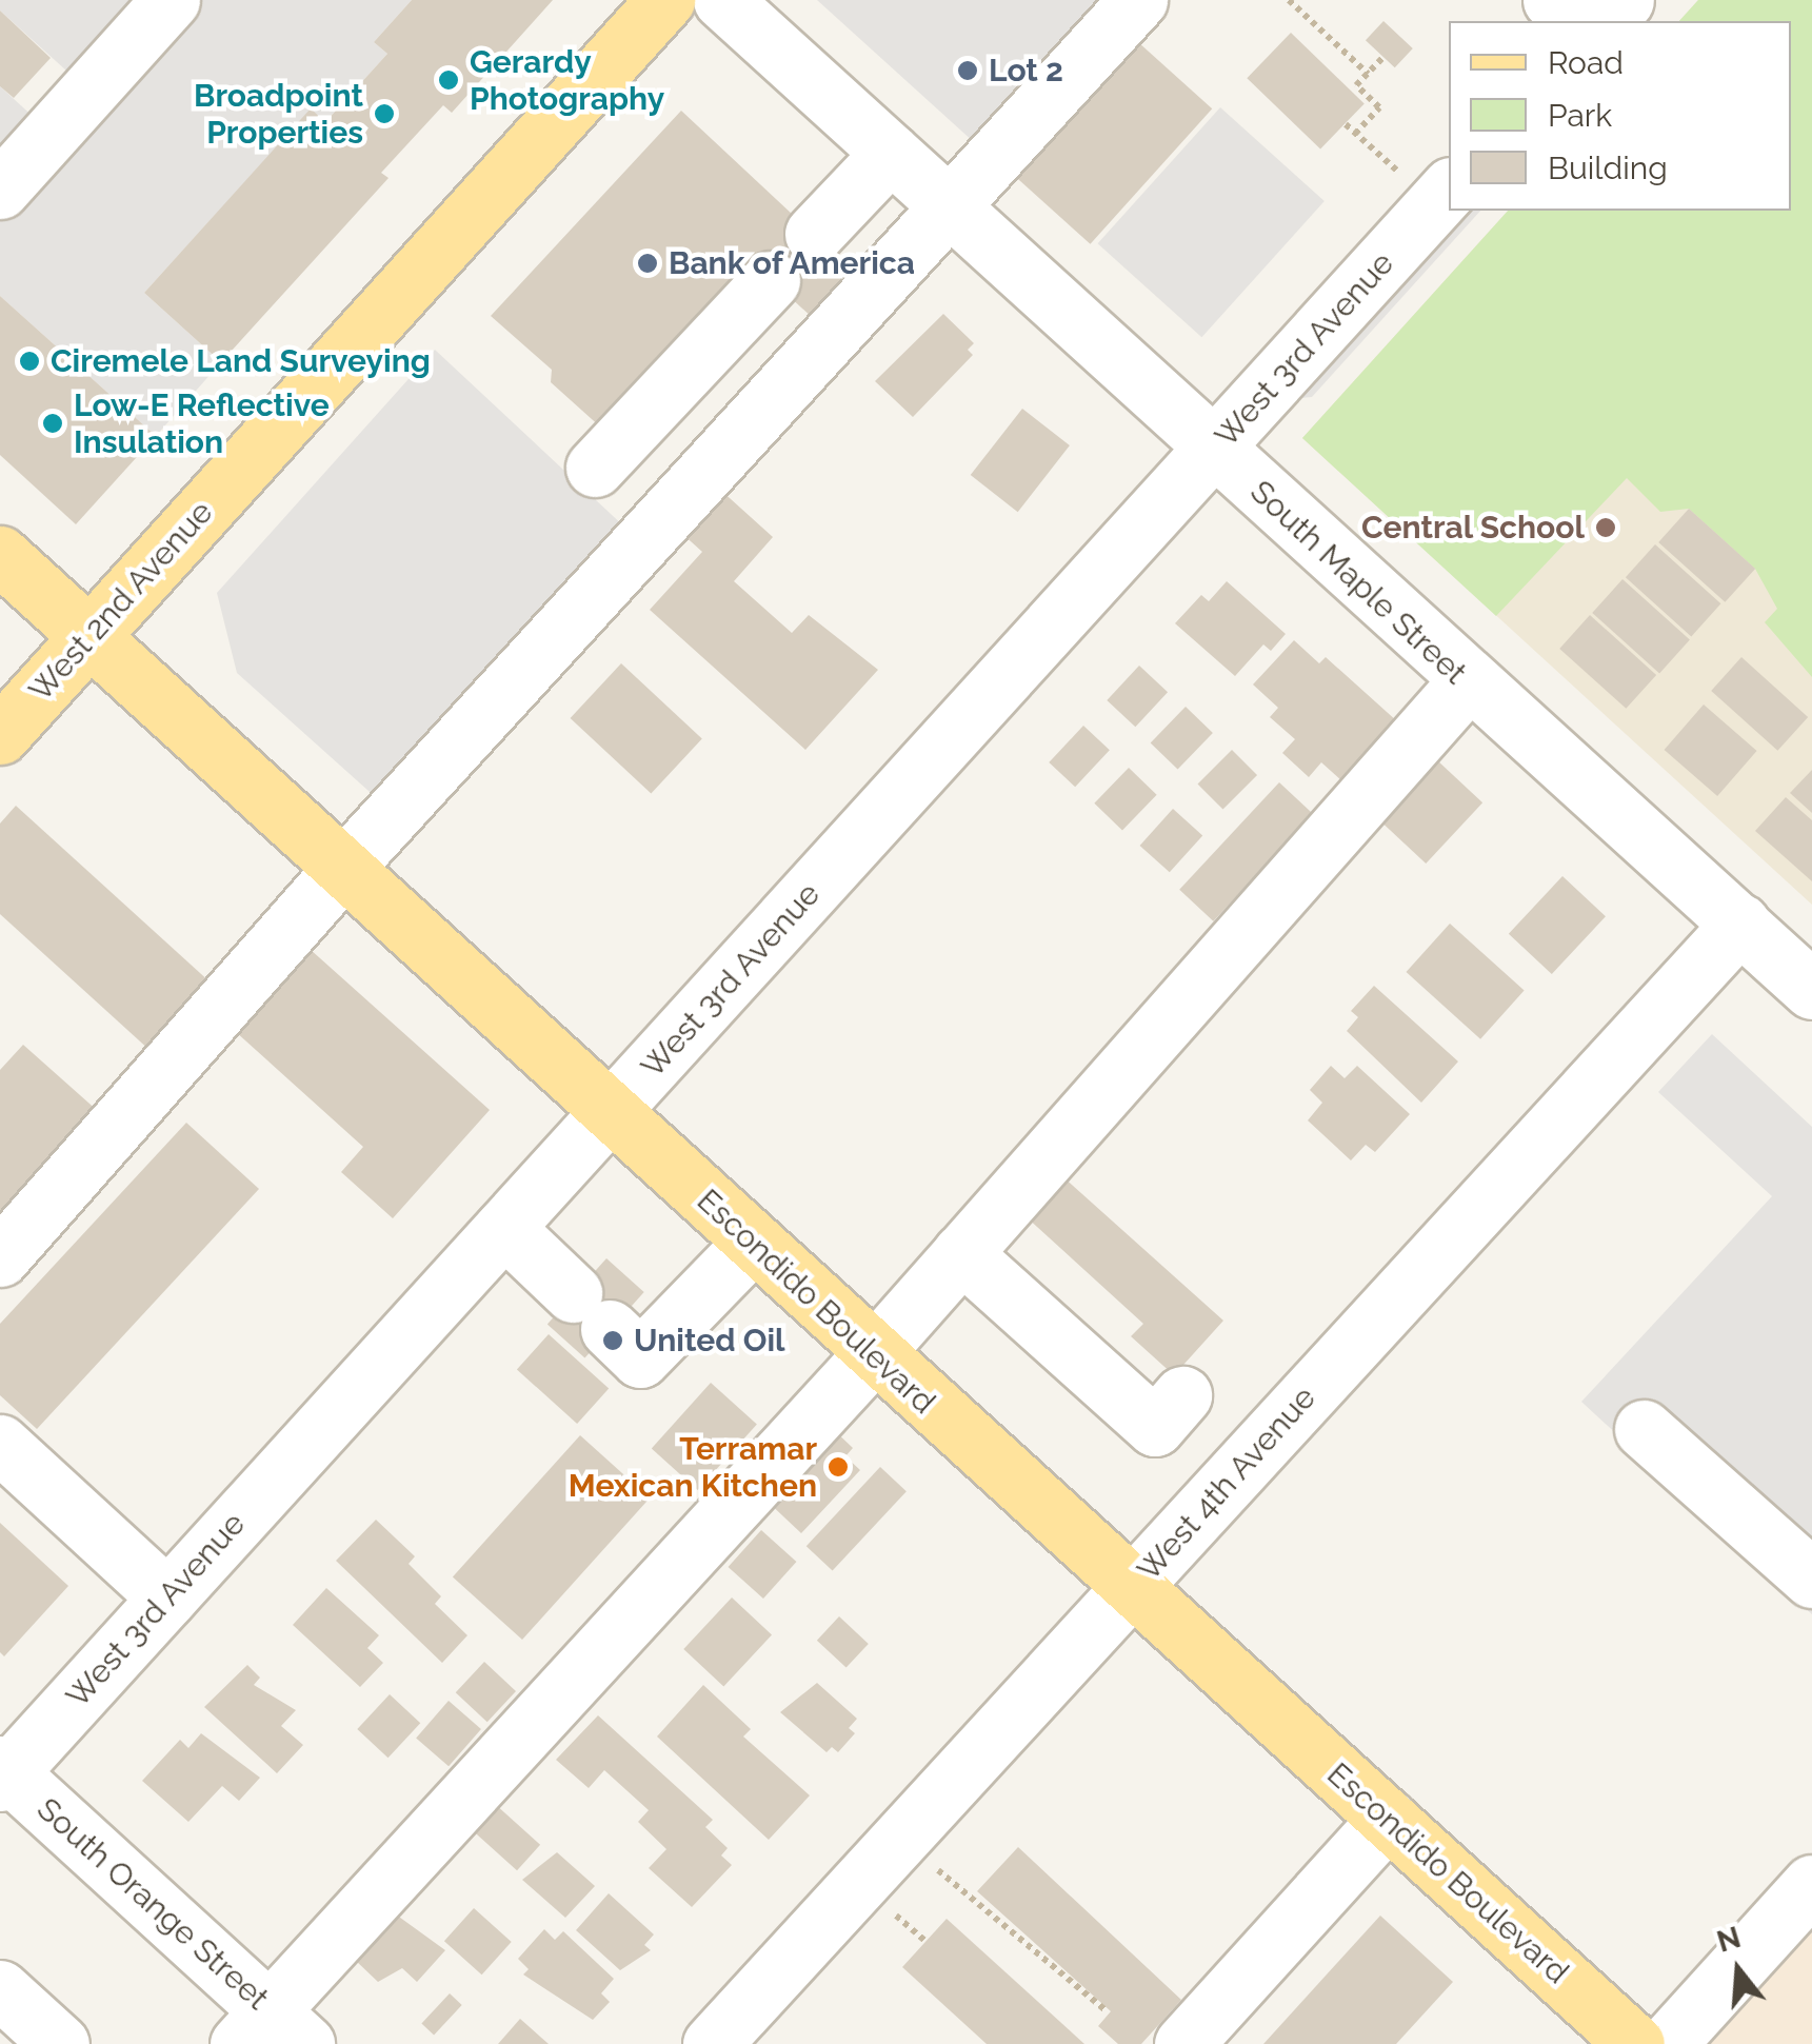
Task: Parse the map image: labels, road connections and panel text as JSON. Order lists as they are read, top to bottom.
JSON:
{
  "streets": {
    "main road": ["West 2nd Avenue", "Escondido Boulevard"],
    "street": [
      "West 3rd Avenue",
      "South Maple Street",
      "West 4th Avenue",
      "South Orange Street"
    ]
  },
  "crossings": [
    ["West 3rd Avenue", "South Maple Street"],
    ["West 3rd Avenue", "Escondido Boulevard"],
    ["West 3rd Avenue", "South Orange Street"],
    ["South Maple Street", "West 4th Avenue"],
    ["West 2nd Avenue", "Escondido Boulevard"],
    ["Escondido Boulevard", "West 4th Avenue"]
  ],
  "places": [
    "Lot 2",
    "Gerardy Photography",
    "Broadpoint Properties",
    "Bank of America",
    "Ciremele Land Surveying",
    "Low-E Reflective Insulation",
    "Central School",
    "United Oil",
    "Terramar Mexican Kitchen"
  ],
  "legend": ["Road", "Park", "Building"],
  "north": "top"
}
